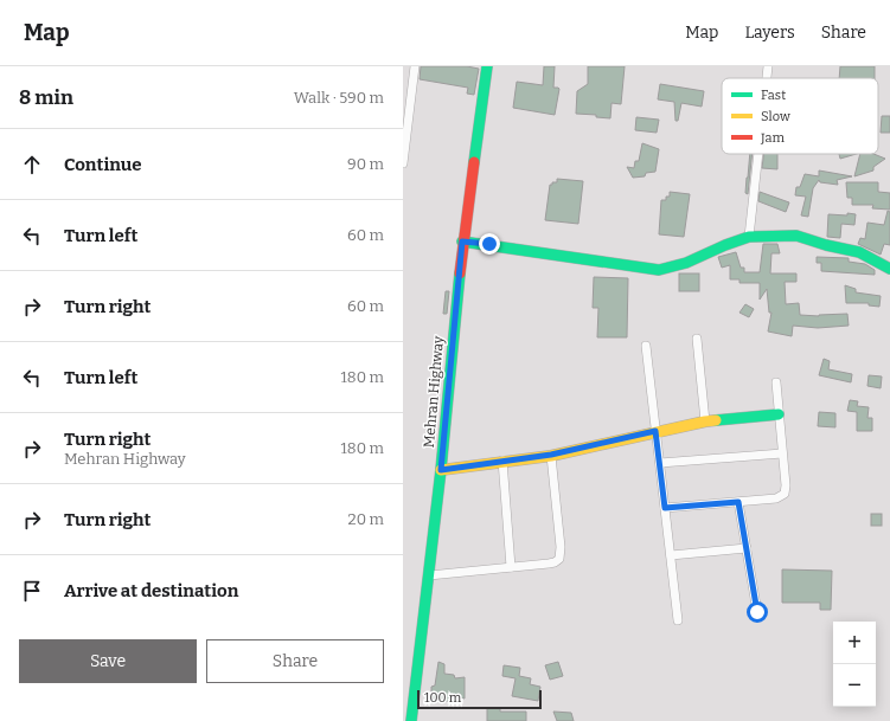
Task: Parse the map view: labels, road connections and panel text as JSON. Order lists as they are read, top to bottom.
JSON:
{
  "streets": {
    "street": ["Mehran Highway"]
  },
  "legend": ["Fast", "Slow", "Jam"],
  "scale_bar": "100 m",
  "page": {
    "header": "Map",
    "nav": ["Map", "Layers", "Share"],
    "heading": ["8 min", "Walk · 590 m"],
    "list": [
      ["Continue", "90 m"],
      ["Turn left", "60 m"],
      ["Turn right", "60 m"],
      ["Turn left", "180 m"],
      ["Turn right", "Mehran Highway", "180 m"],
      ["Turn right", "20 m"],
      "Arrive at destination"
    ],
    "map_buttons": ["+", "−"],
    "buttons": ["Save", "Share"],
    "scale": "100 m"
  }
}
